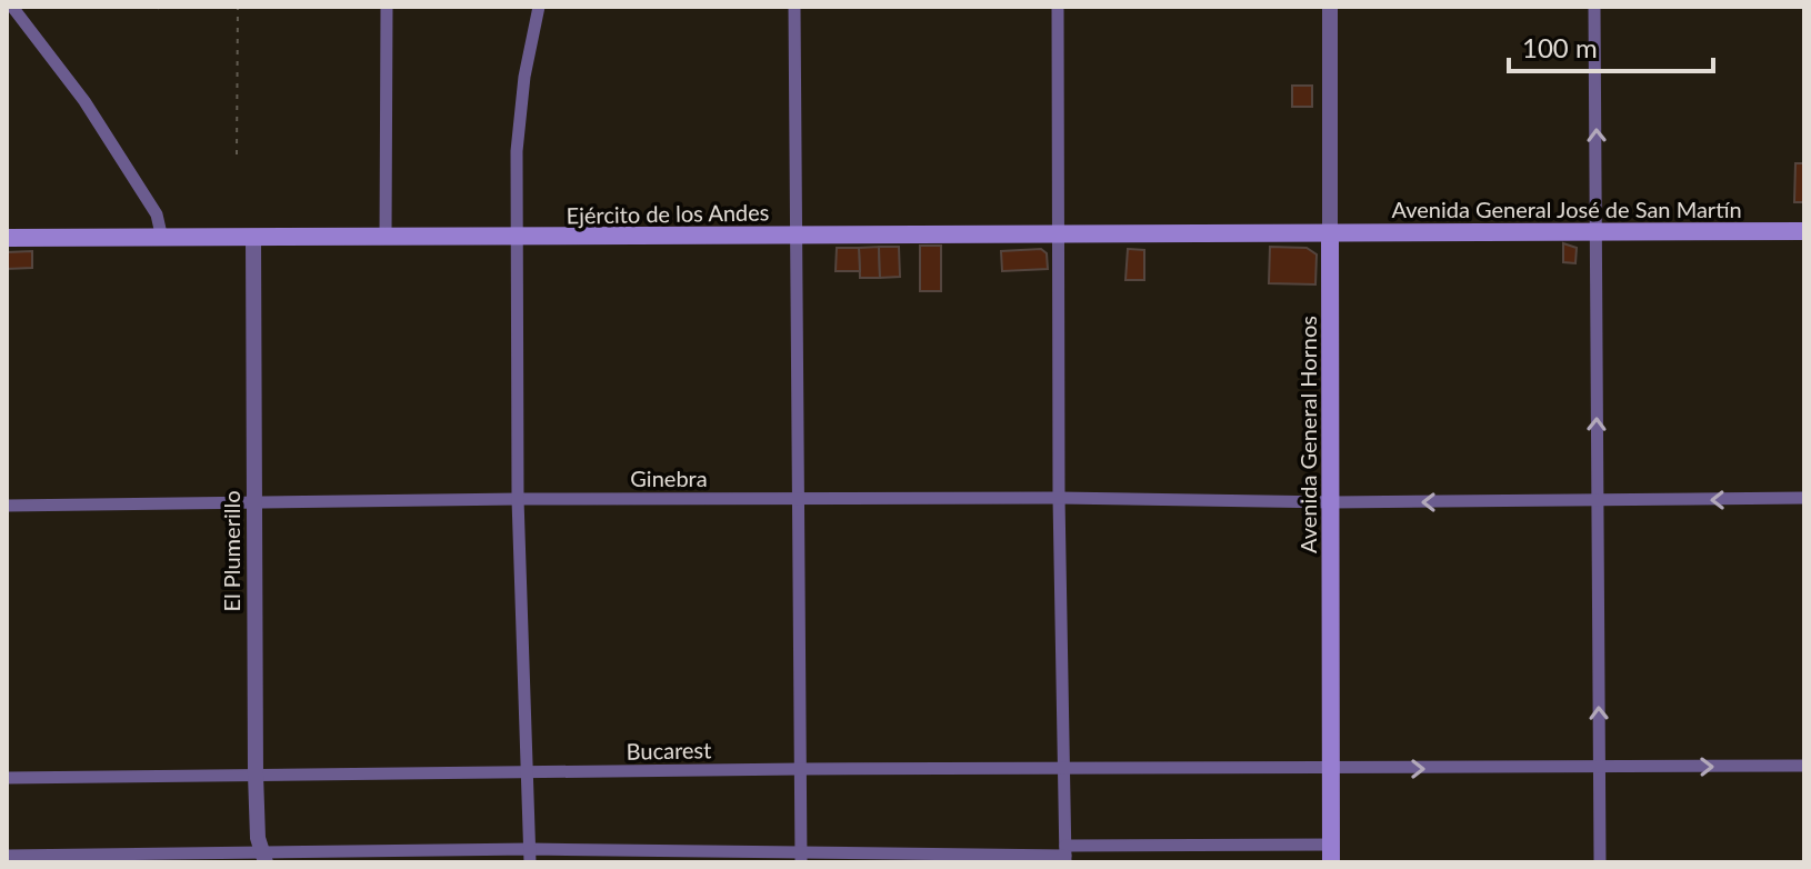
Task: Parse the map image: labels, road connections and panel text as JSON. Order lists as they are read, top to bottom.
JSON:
{
  "streets": {
    "main road": ["Avenida General José de San Martín", "Ejército de los Andes", "Avenida General Hornos"],
    "street": ["Ginebra", "El Plumerillo", "Bucarest"]
  },
  "crossings": [
    ["Avenida General José de San Martín", "Ejército de los Andes"],
    ["Avenida General José de San Martín", "Avenida General Hornos"],
    ["Ejército de los Andes", "Avenida General Hornos"],
    ["Ejército de los Andes", "El Plumerillo"],
    ["Avenida General Hornos", "Ginebra"],
    ["Avenida General Hornos", "Bucarest"],
    ["Ginebra", "El Plumerillo"],
    ["El Plumerillo", "Bucarest"]
  ],
  "scale_bar": "100 m"
}
